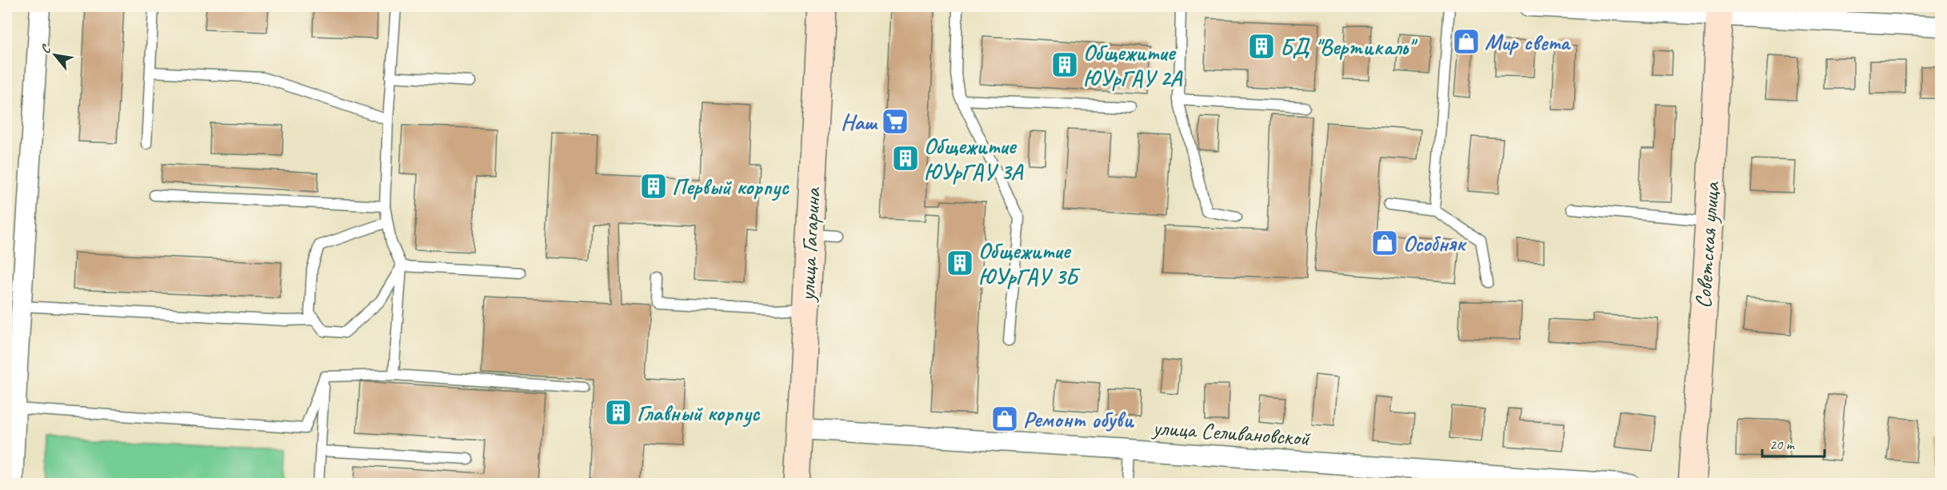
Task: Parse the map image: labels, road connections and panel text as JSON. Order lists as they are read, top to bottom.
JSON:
{
  "streets": {
    "main road": ["улица Гагарина", "Советская улица"],
    "street": ["улица Селивановской"]
  },
  "crossings": [
    ["улица Гагарина", "улица Селивановской"]
  ],
  "places": {
    "shop": ["Мир света", "Особняк", "Ремонт обуви"],
    "building": [
      "БД \"Вертикаль\"",
      "Общежитие ЮУрГАУ 2А",
      "Общежитие ЮУрГАУ 3А",
      "Первый корпус",
      "Общежитие ЮУрГАУ 3Б",
      "Главный корпус"
    ],
    "supermarket": ["Наш"]
  },
  "scale_bar": "20 m",
  "north": "top left"
}
